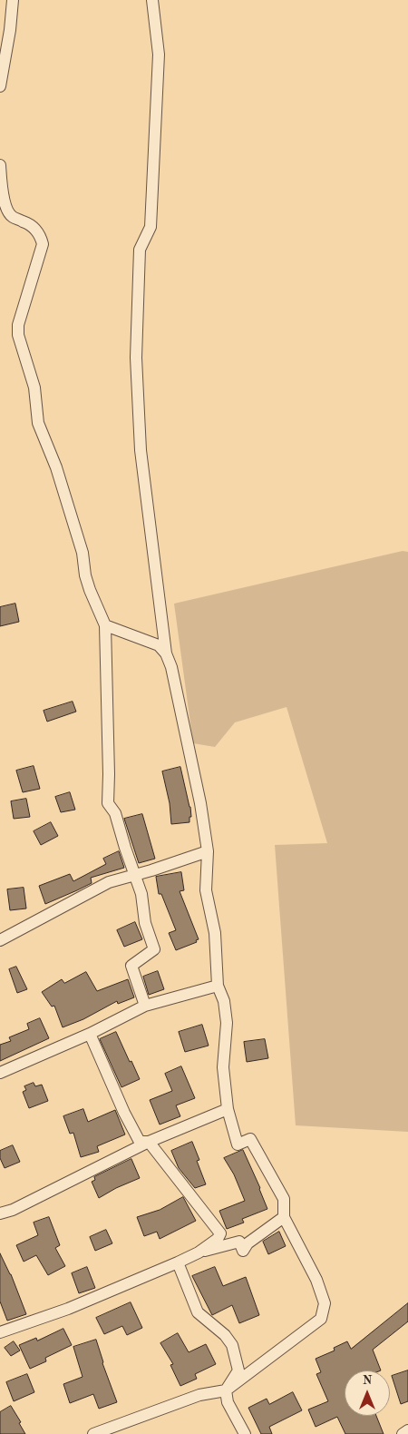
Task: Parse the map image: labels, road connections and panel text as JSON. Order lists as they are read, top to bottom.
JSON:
{
  "north": "top"
}
